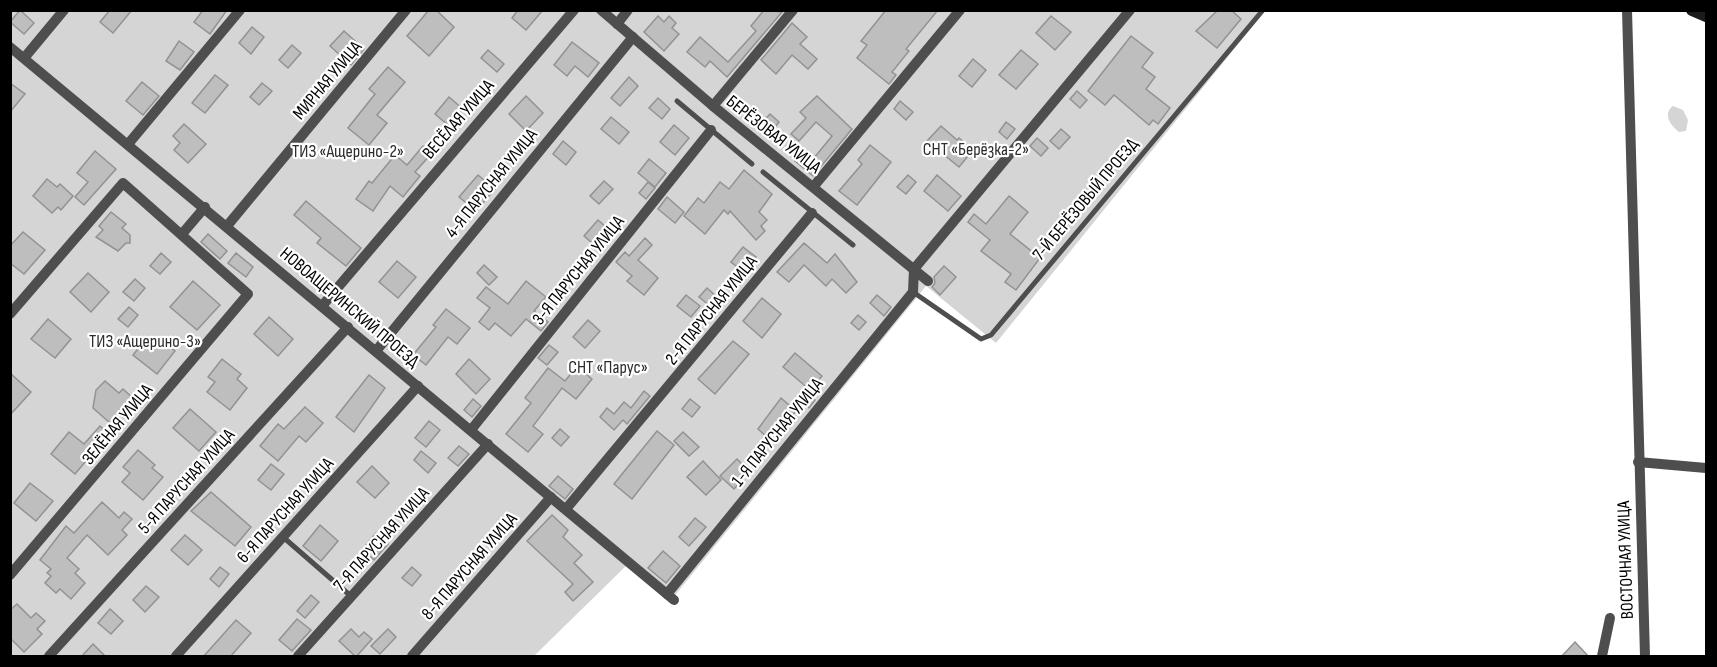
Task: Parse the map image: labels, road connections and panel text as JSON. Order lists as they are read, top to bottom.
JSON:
{
  "streets": {
    "street": [
      "МИРНАЯ УЛИЦА",
      "ВЕСЁЛАЯ УЛИЦА",
      "БЕРЁЗОВАЯ УЛИЦА",
      "4-Я ПАРУСНАЯ УЛИЦА",
      "3-Я ПАРУСНАЯ УЛИЦА",
      "НОВОАЩЕРИНСКИЙ ПРОЕЗД",
      "2-Я ПАРУСНАЯ УЛИЦА",
      "ЗЕЛЁНАЯ УЛИЦА",
      "1-Я ПАРУСНАЯ УЛИЦА",
      "5-Я ПАРУСНАЯ УЛИЦА",
      "6-Я ПАРУСНАЯ УЛИЦА",
      "7-Я ПАРУСНАЯ УЛИЦА",
      "ВОСТОЧНАЯ УЛИЦА",
      "8-Я ПАРУСНАЯ УЛИЦА"
    ],
    "lane": ["7-Й БЕРЁЗОВЫЙ ПРОЕЗД"]
  },
  "crossings": [
    ["МИРНАЯ УЛИЦА", "НОВОАЩЕРИНСКИЙ ПРОЕЗД"],
    ["ВЕСЁЛАЯ УЛИЦА", "НОВОАЩЕРИНСКИЙ ПРОЕЗД"],
    ["БЕРЁЗОВАЯ УЛИЦА", "4-Я ПАРУСНАЯ УЛИЦА"],
    ["4-Я ПАРУСНАЯ УЛИЦА", "НОВОАЩЕРИНСКИЙ ПРОЕЗД"],
    ["7-Й БЕРЁЗОВЫЙ ПРОЕЗД", "1-Я ПАРУСНАЯ УЛИЦА"],
    ["3-Я ПАРУСНАЯ УЛИЦА", "НОВОАЩЕРИНСКИЙ ПРОЕЗД"],
    ["НОВОАЩЕРИНСКИЙ ПРОЕЗД", "2-Я ПАРУСНАЯ УЛИЦА"],
    ["НОВОАЩЕРИНСКИЙ ПРОЕЗД", "1-Я ПАРУСНАЯ УЛИЦА"],
    ["НОВОАЩЕРИНСКИЙ ПРОЕЗД", "5-Я ПАРУСНАЯ УЛИЦА"],
    ["НОВОАЩЕРИНСКИЙ ПРОЕЗД", "6-Я ПАРУСНАЯ УЛИЦА"],
    ["НОВОАЩЕРИНСКИЙ ПРОЕЗД", "7-Я ПАРУСНАЯ УЛИЦА"],
    ["НОВОАЩЕРИНСКИЙ ПРОЕЗД", "8-Я ПАРУСНАЯ УЛИЦА"]
  ],
  "parks": [
    "СНТ «Берёзка-2»",
    "ТИЗ «Ащерино-2»",
    "ТИЗ «Ащерино-3»",
    "СНТ «Парус»"
  ]
}
